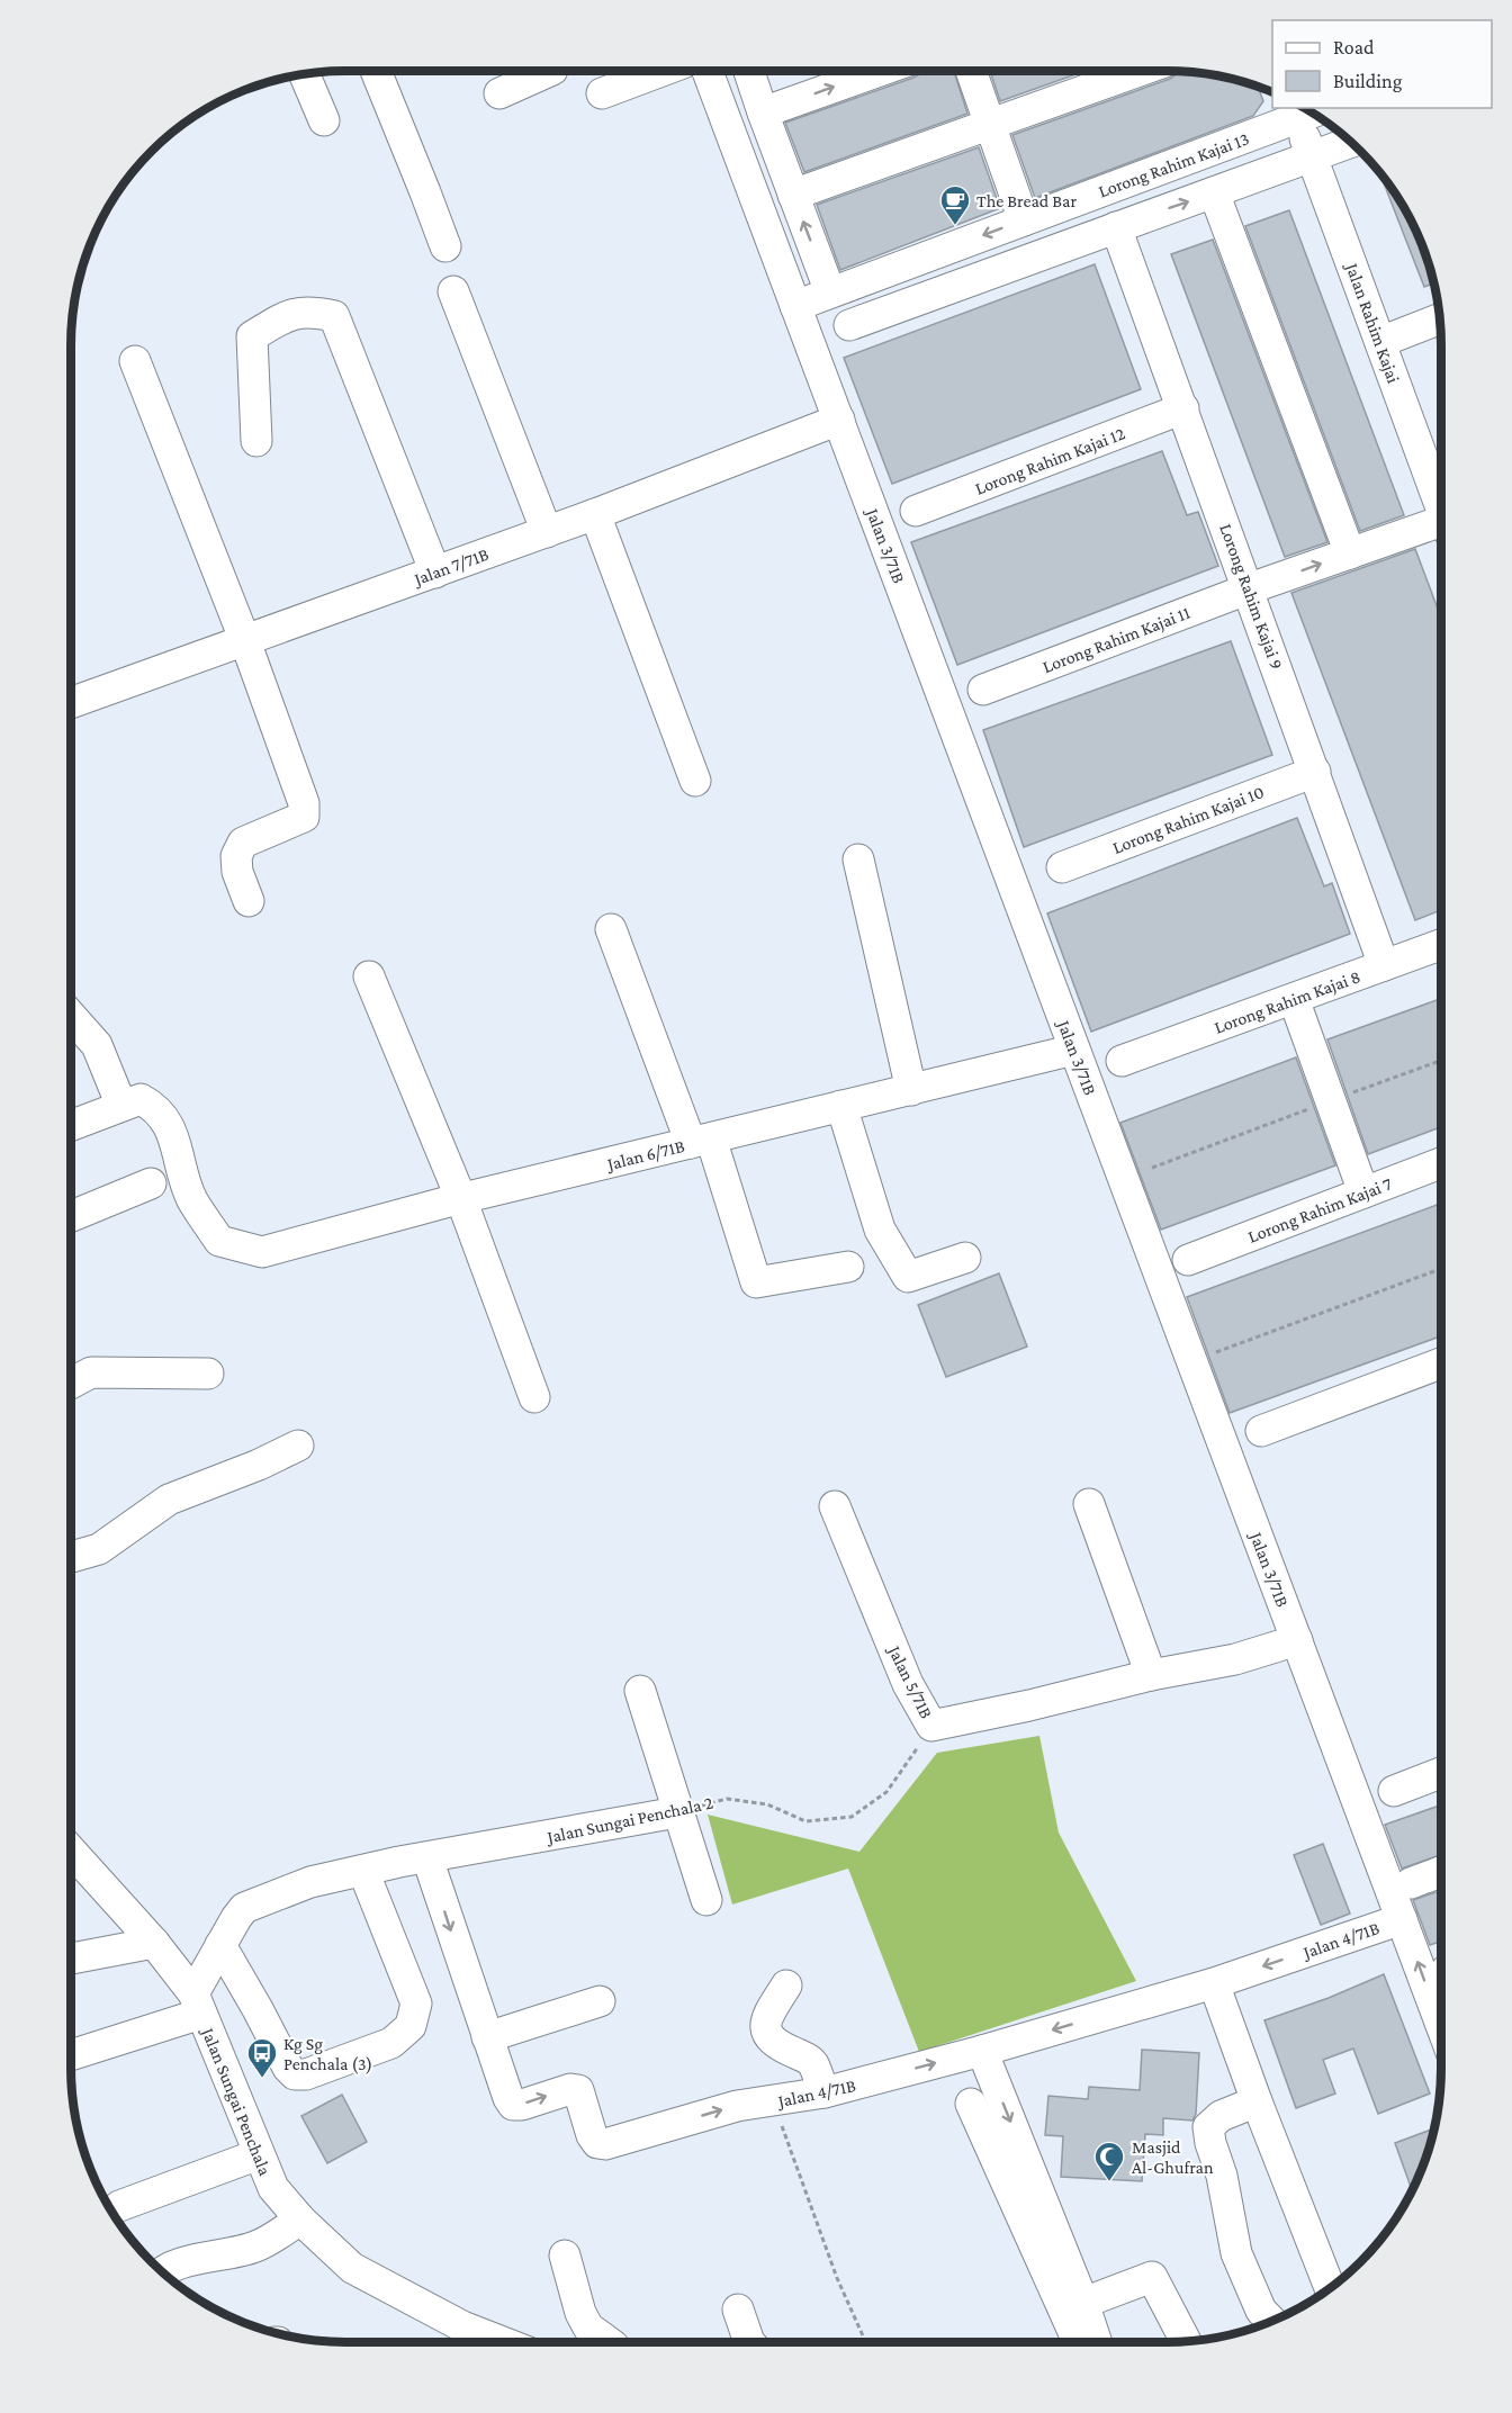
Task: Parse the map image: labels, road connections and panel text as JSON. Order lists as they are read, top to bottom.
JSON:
{
  "streets": {
    "street": [
      "Lorong Rahim Kajai 13",
      "Jalan Rahim Kajai",
      "Lorong Rahim Kajai 12",
      "Jalan 3/71B",
      "Jalan 7/71B",
      "Lorong Rahim Kajai 9",
      "Lorong Rahim Kajai 11",
      "Lorong Rahim Kajai 10",
      "Lorong Rahim Kajai 8",
      "Jalan 6/71B",
      "Lorong Rahim Kajai 7",
      "Jalan 5/71B",
      "Jalan Sungai Penchala 2",
      "Jalan 4/71B",
      "Jalan Sungai Penchala"
    ]
  },
  "crossings": [
    ["Lorong Rahim Kajai 13", "Jalan Rahim Kajai"],
    ["Lorong Rahim Kajai 13", "Jalan 3/71B"],
    ["Lorong Rahim Kajai 12", "Lorong Rahim Kajai 9"],
    ["Jalan 3/71B", "Jalan 7/71B"],
    ["Jalan 3/71B", "Jalan 6/71B"],
    ["Jalan 3/71B", "Jalan 5/71B"],
    ["Jalan 3/71B", "Jalan 4/71B"],
    ["Lorong Rahim Kajai 9", "Lorong Rahim Kajai 11"],
    ["Lorong Rahim Kajai 9", "Lorong Rahim Kajai 10"],
    ["Lorong Rahim Kajai 9", "Lorong Rahim Kajai 8"],
    ["Jalan 5/71B", "Jalan Sungai Penchala 2"],
    ["Jalan Sungai Penchala 2", "Jalan 4/71B"],
    ["Jalan Sungai Penchala 2", "Jalan Sungai Penchala"]
  ],
  "places": {
    "cafe": ["The Bread Bar"],
    "bus stop": ["Kg Sg Penchala (3)"],
    "mosque": ["Masjid Al-Ghufran"]
  },
  "legend": ["Road", "Building"]
}
